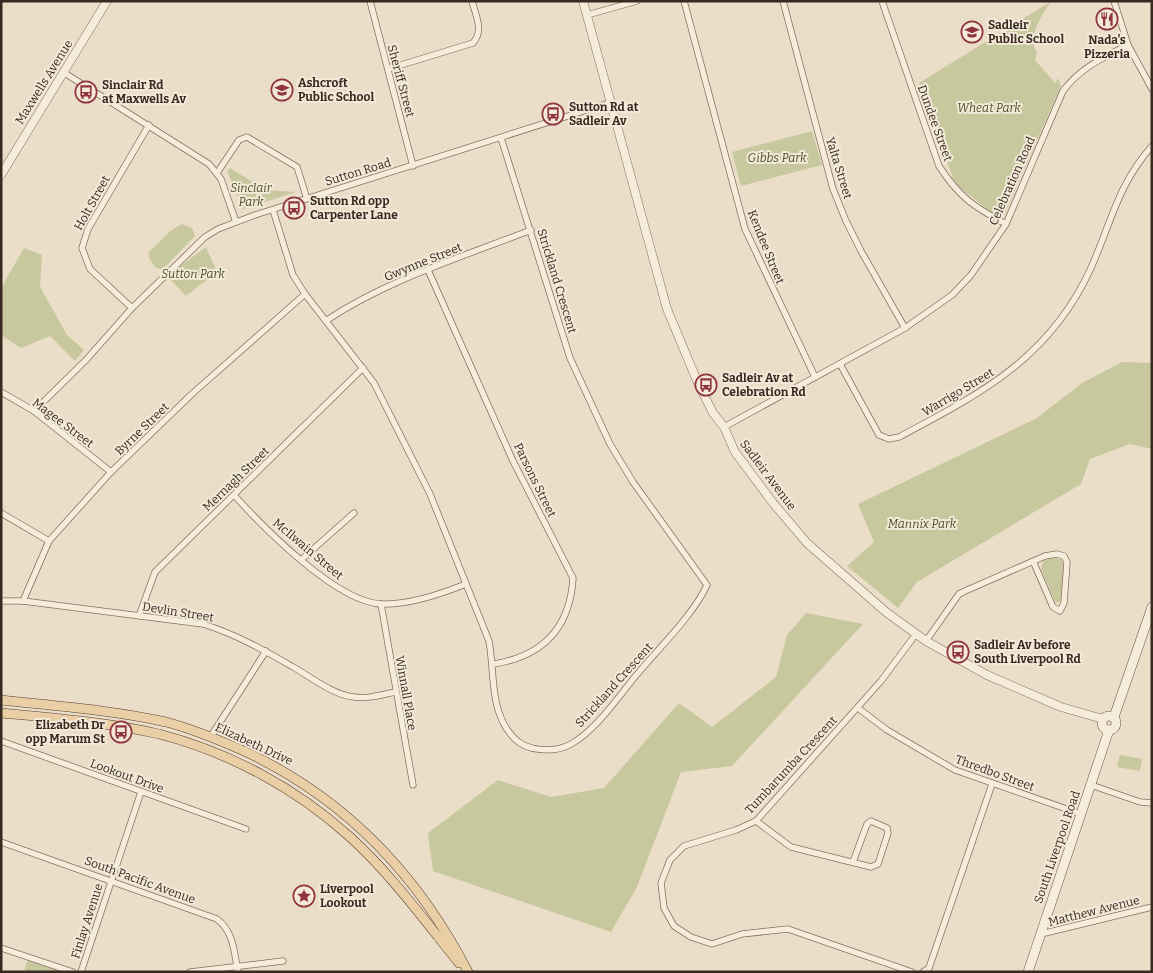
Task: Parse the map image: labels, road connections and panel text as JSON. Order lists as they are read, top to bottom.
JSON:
{
  "streets": {
    "main road": ["Elizabeth Drive", "South Liverpool Road"],
    "street": [
      "Sheriff Street",
      "Maxwells Avenue",
      "Dundee Street",
      "Yalta Street",
      "Sutton Road",
      "Celebration Road",
      "Holt Street",
      "Kendee Street",
      "Gwynne Street",
      "Strickland Crescent",
      "Warrigo Street",
      "Magee Street",
      "Byrne Street",
      "Sadleir Avenue",
      "Mernagh Street",
      "Parsons Street",
      "McIlwain Street",
      "Devlin Street",
      "Winnall Place",
      "Tumbarumba Crescent",
      "Thredbo Street",
      "Lookout Drive",
      "South Pacific Avenue",
      "Matthew Avenue",
      "Finlay Avenue"
    ]
  },
  "crossings": [
    ["Sheriff Street", "Sutton Road"],
    ["Dundee Street", "Celebration Road"],
    ["Yalta Street", "Celebration Road"],
    ["Sutton Road", "Holt Street"],
    ["Sutton Road", "Strickland Crescent"],
    ["Sutton Road", "Magee Street"],
    ["Sutton Road", "Sadleir Avenue"],
    ["Celebration Road", "Kendee Street"],
    ["Celebration Road", "Warrigo Street"],
    ["Celebration Road", "Sadleir Avenue"],
    ["Gwynne Street", "Strickland Crescent"],
    ["Gwynne Street", "Parsons Street"],
    ["Strickland Crescent", "Byrne Street"],
    ["Strickland Crescent", "Mernagh Street"],
    ["Strickland Crescent", "Parsons Street"],
    ["Strickland Crescent", "McIlwain Street"],
    ["Magee Street", "Byrne Street"],
    ["Byrne Street", "Devlin Street"],
    ["Sadleir Avenue", "Tumbarumba Crescent"],
    ["Sadleir Avenue", "South Liverpool Road"],
    ["Mernagh Street", "McIlwain Street"],
    ["Mernagh Street", "Devlin Street"],
    ["McIlwain Street", "Winnall Place"],
    ["Devlin Street", "Winnall Place"],
    ["Tumbarumba Crescent", "Thredbo Street"],
    ["Thredbo Street", "South Liverpool Road"],
    ["Lookout Drive", "Finlay Avenue"],
    ["South Liverpool Road", "Matthew Avenue"],
    ["South Pacific Avenue", "Finlay Avenue"]
  ],
  "parks": [
    "Wheat Park",
    "Gibbs Park",
    "Sinclair Park",
    "Sutton Park",
    "Mannix Park"
  ],
  "places": {
    "restaurant": ["Nada's Pizzeria"],
    "school or university": ["Sadleir Public School", "Ashcroft Public School"],
    "bus stop": [
      "Sinclair Rd at Maxwells Av",
      "Sutton Rd at Sadleir Av",
      "Sutton Rd opp Carpenter Lane",
      "Sadleir Av at Celebration Rd",
      "Sadleir Av before South Liverpool Rd",
      "Elizabeth Dr opp Marum St"
    ],
    "place": ["Liverpool Lookout"]
  }
}
